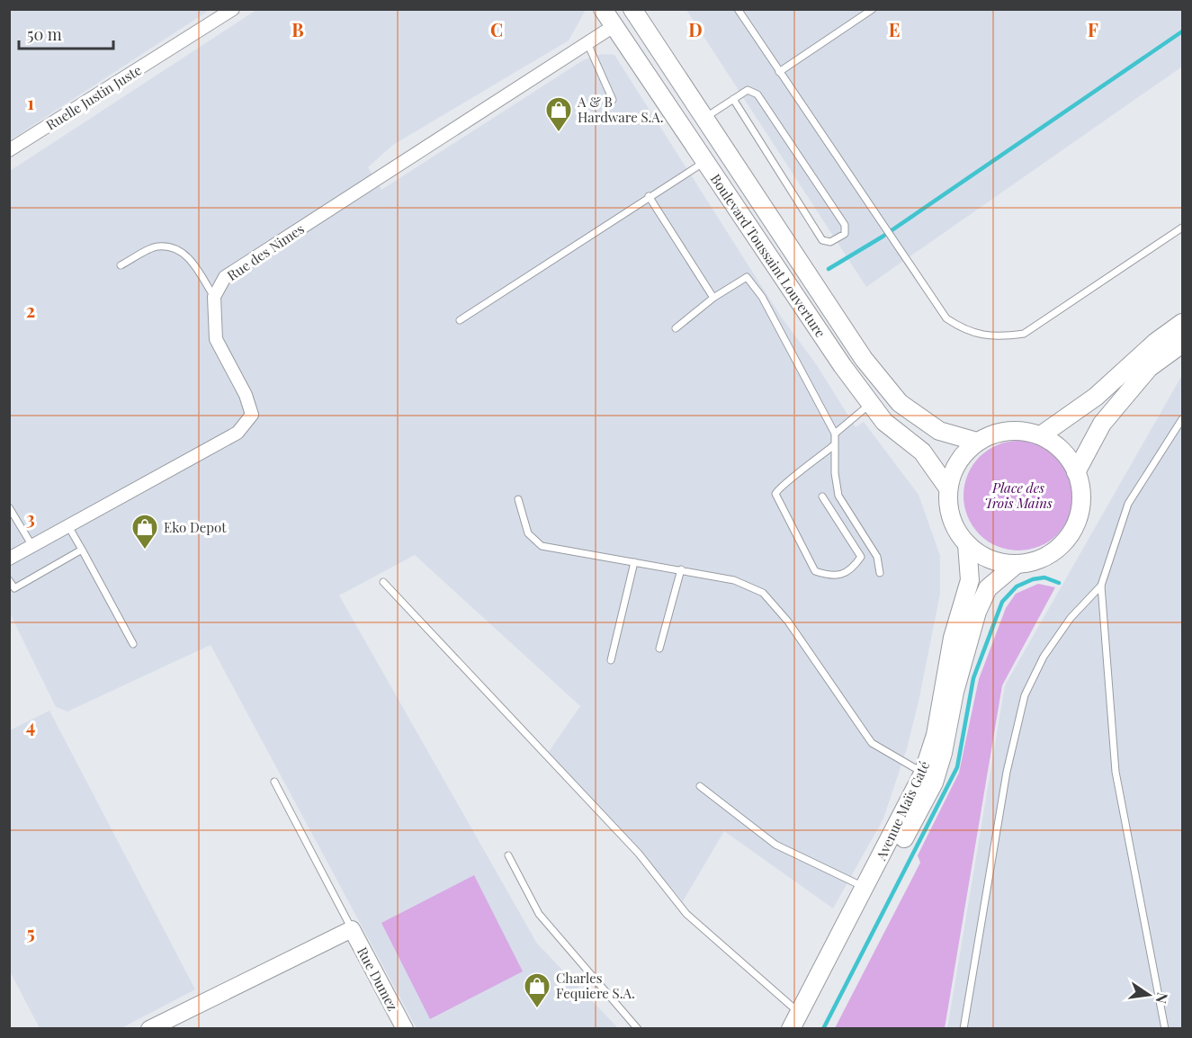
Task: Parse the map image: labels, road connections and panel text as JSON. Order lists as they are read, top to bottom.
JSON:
{
  "streets": {
    "main road": ["Boulevard Toussaint Louverture", "Avenue Maïs Gaté"],
    "street": ["Ruelle Justin Juste", "Rue des Nimes", "Rue Dumez"]
  },
  "crossings": [
    ["Rue des Nimes", "Boulevard Toussaint Louverture"],
    ["Boulevard Toussaint Louverture", "Avenue Maïs Gaté"]
  ],
  "parks": ["Place des Trois Mains"],
  "places": {
    "shop": ["A & B Hardware S.A.", "Eko Depot", "Charles Fequiere S.A."]
  },
  "scale_bar": "50 m",
  "north": "right",
  "grid": {
    "columns": [
      "B",
      "C",
      "D",
      "E",
      "F"
    ],
    "rows": [
      "1",
      "2",
      "3",
      "4",
      "5"
    ]
  }
}
